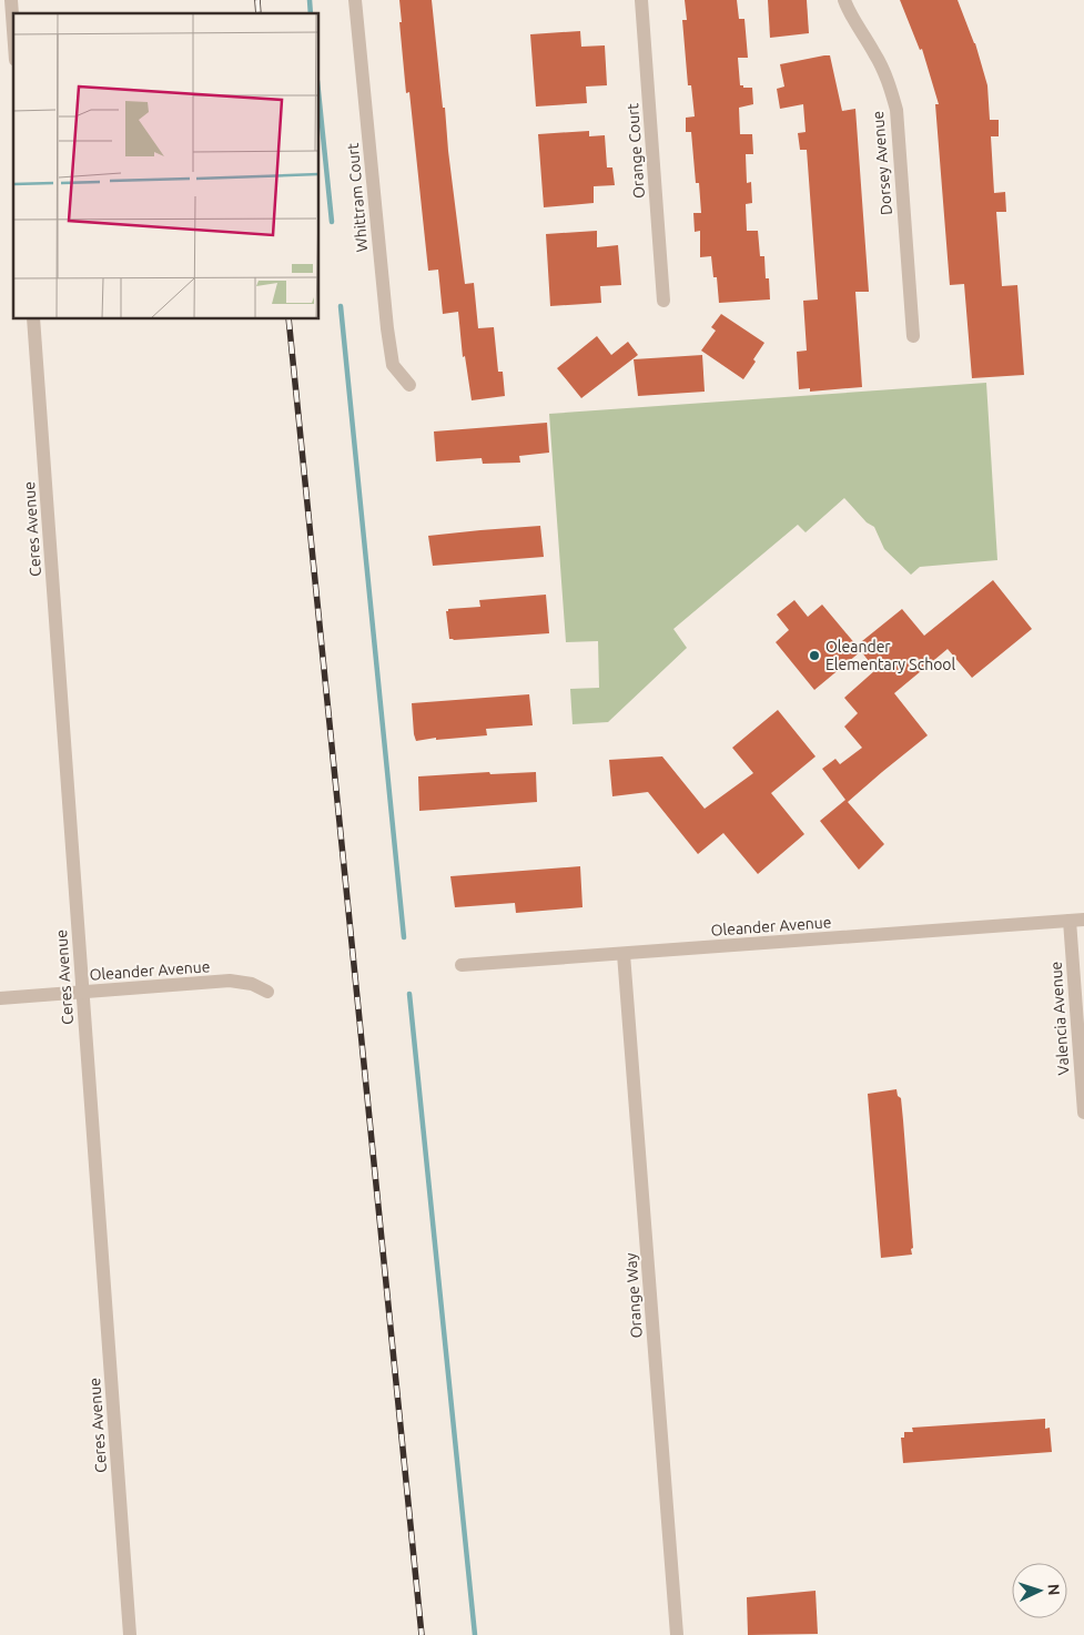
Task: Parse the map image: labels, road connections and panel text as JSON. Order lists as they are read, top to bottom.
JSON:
{
  "streets": {
    "street": [
      "Orange Court",
      "Dorsey Avenue",
      "Whittram Court",
      "Ceres Avenue",
      "Oleander Avenue",
      "Valencia Avenue",
      "Orange Way"
    ]
  },
  "crossings": [
    ["Ceres Avenue", "Oleander Avenue"],
    ["Oleander Avenue", "Valencia Avenue"],
    ["Oleander Avenue", "Orange Way"]
  ],
  "places": ["Oleander Elementary School"],
  "north": "right"
}
